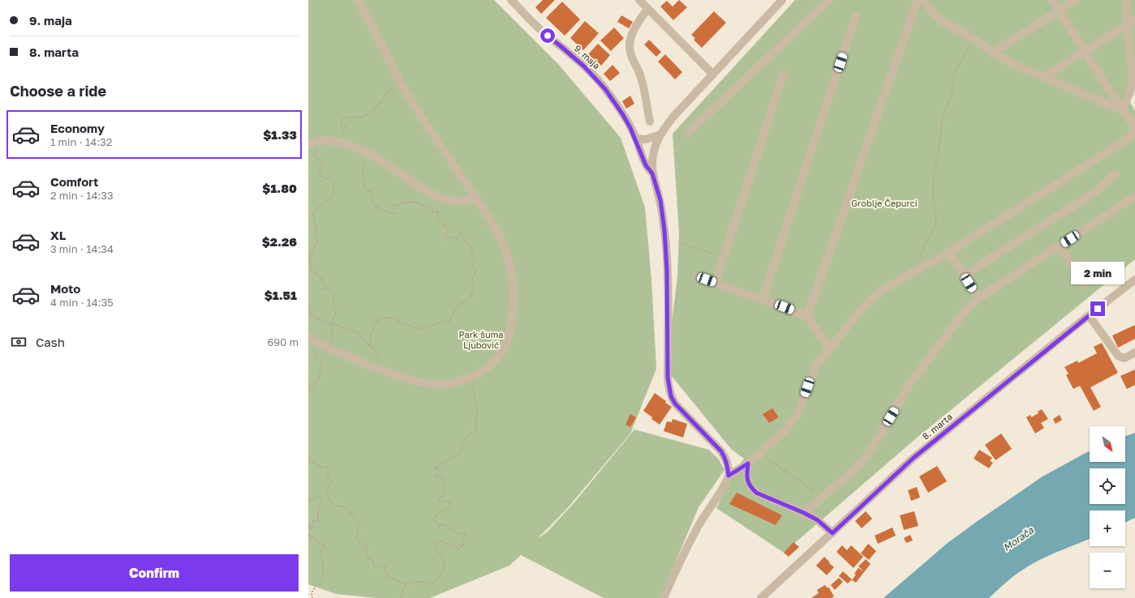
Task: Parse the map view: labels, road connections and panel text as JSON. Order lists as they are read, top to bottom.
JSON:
{
  "streets": {
    "street": ["9. maja", "8. marta"]
  },
  "water": ["Morača"],
  "parks": ["Groblje Čepurci", "Park šuma Ljubović"],
  "north": "bottom right",
  "page": {
    "banner": ["9. maja", "8. marta"],
    "heading": "Choose a ride",
    "list": [
      {
        "name": "Economy",
        "note": "1 min · 14:32",
        "value": "$1.33"
      },
      {
        "name": "Comfort",
        "note": "2 min · 14:33",
        "value": "$1.80"
      },
      {
        "name": "XL",
        "note": "3 min · 14:34",
        "value": "$2.26"
      },
      {
        "name": "Moto",
        "note": "4 min · 14:35",
        "value": "$1.51"
      }
    ],
    "bubble": "2 min",
    "pay": ["Cash", "690 m"],
    "map_buttons": ["+", "−"],
    "buttons": "Confirm"
  }
}
